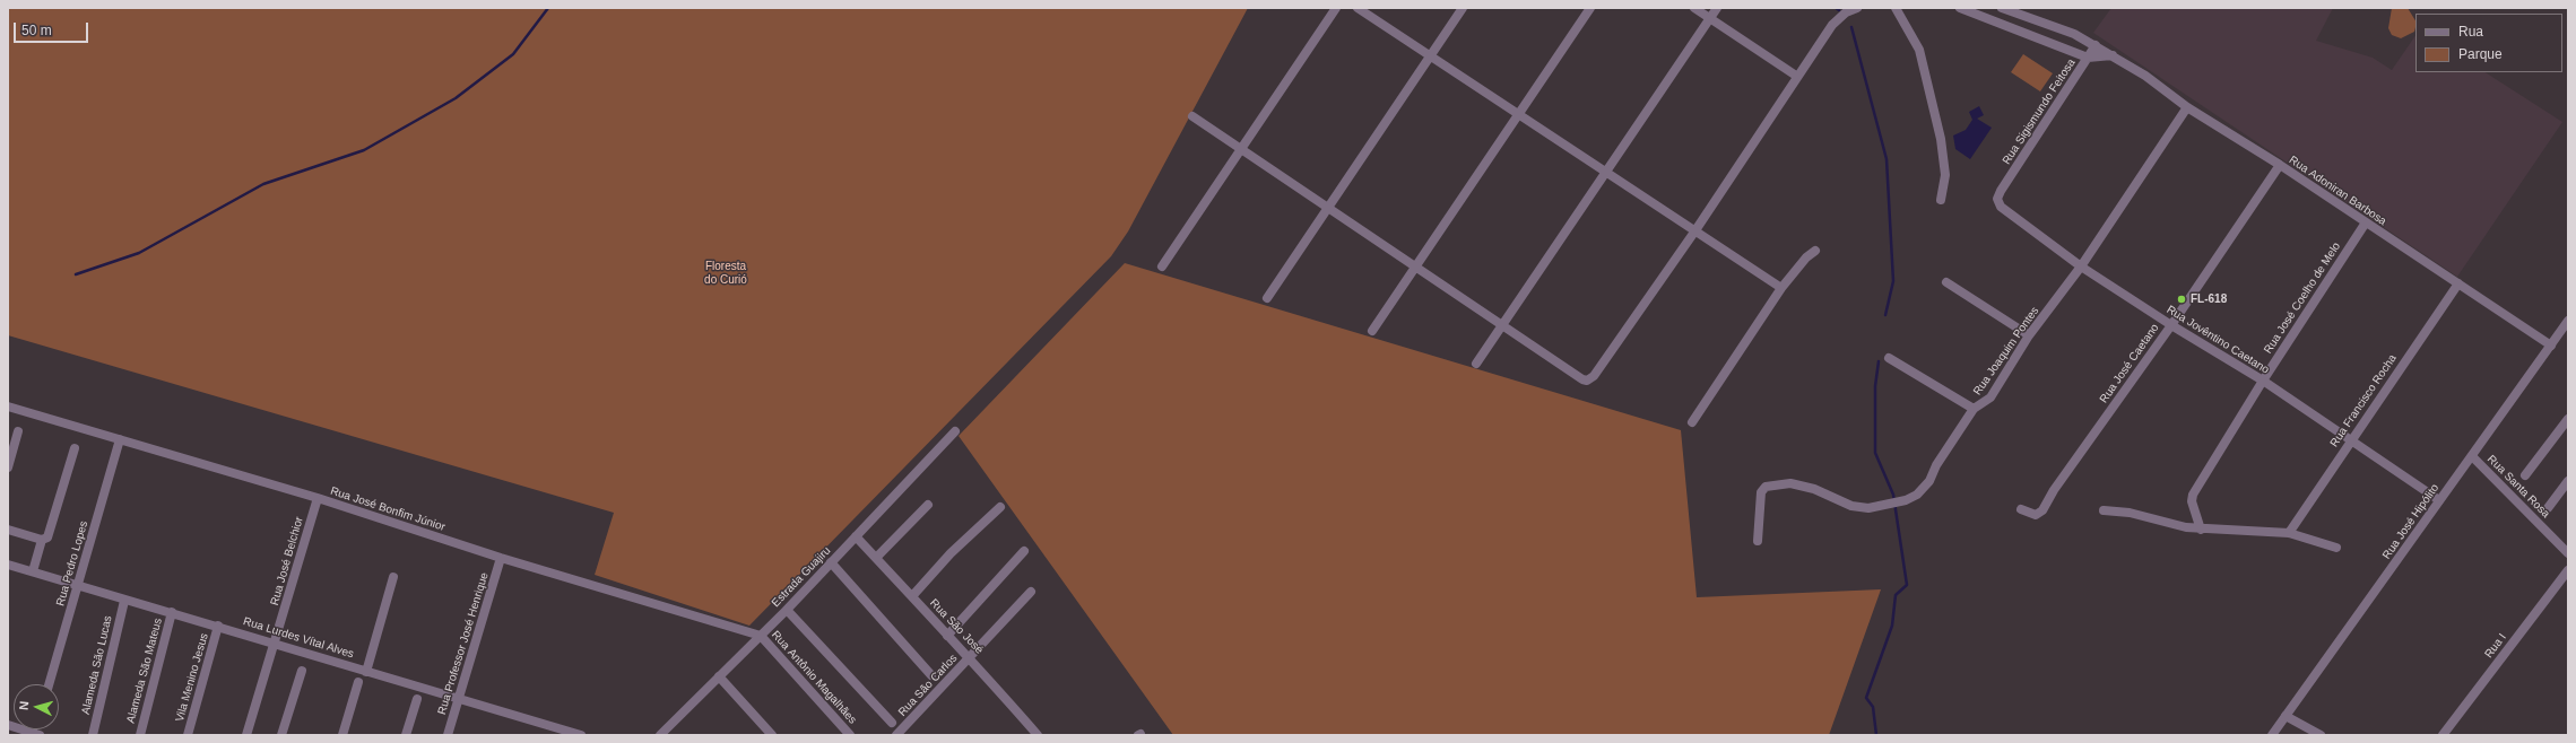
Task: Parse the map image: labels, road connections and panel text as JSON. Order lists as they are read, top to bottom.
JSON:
{
  "streets": {
    "street": [
      "Rua Sigismundo Feitosa",
      "Rua Adoniran Barbosa",
      "Rua José Coelho de Melo",
      "Rua Jovêntino Caetano",
      "Rua Joaquim Pontes",
      "Rua José Caetano",
      "Rua Francisco Rocha",
      "Rua Santa Rosa",
      "Rua José Bonfim Júnior",
      "Rua José Hipólito",
      "Rua José Belchior",
      "Rua Pedro Lopes",
      "Estrada Guajiru",
      "Rua São José",
      "Rua Lurdes Vítal Alves",
      "Rua Professor José Henrique",
      "Rua I",
      "Alameda São Lucas",
      "Alameda São Mateus",
      "Vila Menino Jesus",
      "Rua Antônio Magalhães",
      "Rua São Carlos"
    ]
  },
  "crossings": [
    ["Rua Sigismundo Feitosa", "Rua Adoniran Barbosa"],
    ["Rua Sigismundo Feitosa", "Rua Jovêntino Caetano"],
    ["Rua Adoniran Barbosa", "Rua José Coelho de Melo"],
    ["Rua Adoniran Barbosa", "Rua Joaquim Pontes"],
    ["Rua Adoniran Barbosa", "Rua José Caetano"],
    ["Rua Adoniran Barbosa", "Rua Francisco Rocha"],
    ["Rua Adoniran Barbosa", "Rua José Hipólito"],
    ["Rua José Coelho de Melo", "Rua Jovêntino Caetano"],
    ["Rua Jovêntino Caetano", "Rua Joaquim Pontes"],
    ["Rua Jovêntino Caetano", "Rua José Caetano"],
    ["Rua Jovêntino Caetano", "Rua Francisco Rocha"],
    ["Rua Jovêntino Caetano", "Rua José Hipólito"],
    ["Rua Santa Rosa", "Rua José Hipólito"],
    ["Rua José Bonfim Júnior", "Rua José Belchior"],
    ["Rua José Bonfim Júnior", "Rua Pedro Lopes"],
    ["Rua José Bonfim Júnior", "Estrada Guajiru"],
    ["Rua José Bonfim Júnior", "Rua Professor José Henrique"],
    ["Rua José Bonfim Júnior", "Rua Antônio Magalhães"],
    ["Rua José Belchior", "Rua Lurdes Vítal Alves"],
    ["Rua Pedro Lopes", "Rua Lurdes Vítal Alves"],
    ["Estrada Guajiru", "Rua São José"],
    ["Estrada Guajiru", "Rua Antônio Magalhães"],
    ["Rua São José", "Rua São Carlos"],
    ["Rua Lurdes Vítal Alves", "Rua Professor José Henrique"],
    ["Rua Lurdes Vítal Alves", "Alameda São Lucas"],
    ["Rua Lurdes Vítal Alves", "Alameda São Mateus"],
    ["Rua Lurdes Vítal Alves", "Vila Menino Jesus"]
  ],
  "parks": ["Floresta do Curió"],
  "places": ["FL-618"],
  "legend": ["Rua", "Parque"],
  "scale_bar": "50 m",
  "north": "left"
}
